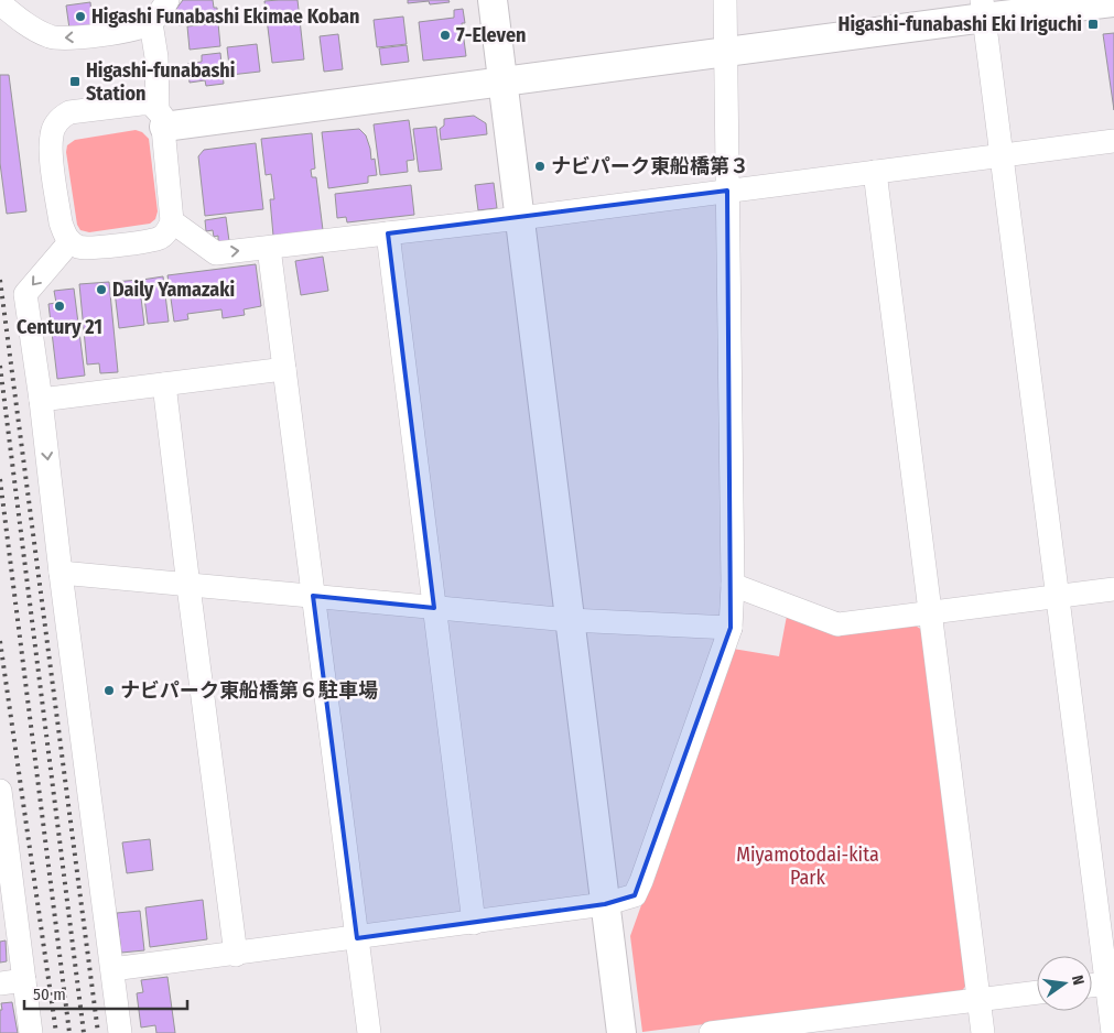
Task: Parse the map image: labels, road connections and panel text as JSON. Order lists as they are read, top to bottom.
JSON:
{
  "parks": ["Miyamotodai-kita Park"],
  "places": {
    "other": [
      "Higashi Funabashi Ekimae Koban",
      "7-Eleven",
      "ナビパーク東船橋第３",
      "Daily Yamazaki",
      "Century 21",
      "ナビパーク東船橋第６駐車場"
    ],
    "transit": ["Higashi-funabashi Eki Iriguchi", "Higashi-funabashi Station"]
  },
  "scale_bar": "50 m",
  "north": "right"
}
